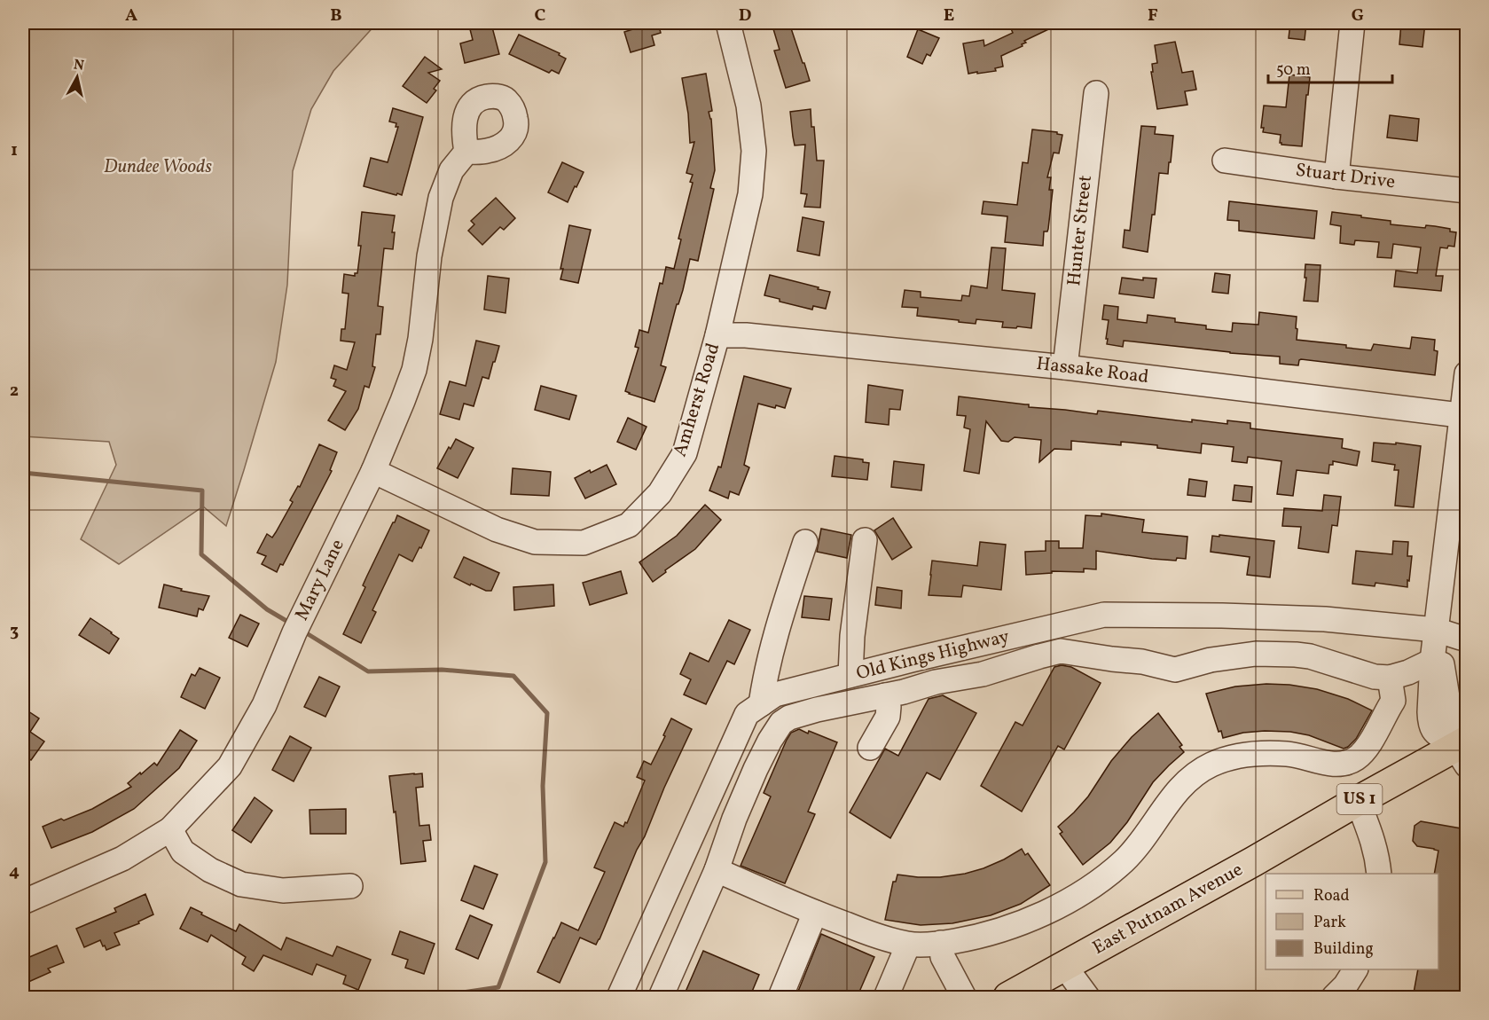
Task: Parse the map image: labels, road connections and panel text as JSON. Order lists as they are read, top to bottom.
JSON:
{
  "streets": {
    "main road": ["US 1", "East Putnam Avenue"],
    "street": [
      "Stuart Drive",
      "Hunter Street",
      "Hassake Road",
      "Amherst Road",
      "Mary Lane",
      "Old Kings Highway"
    ]
  },
  "crossings": [
    ["Hunter Street", "Hassake Road"],
    ["Hassake Road", "Amherst Road"],
    ["Amherst Road", "Mary Lane"]
  ],
  "parks": ["Dundee Woods"],
  "legend": ["Road", "Park", "Building"],
  "scale_bar": "50 m",
  "north": "top",
  "grid": {
    "columns": [
      "A",
      "B",
      "C",
      "D",
      "E",
      "F",
      "G"
    ],
    "rows": [
      "1",
      "2",
      "3",
      "4"
    ]
  }
}
